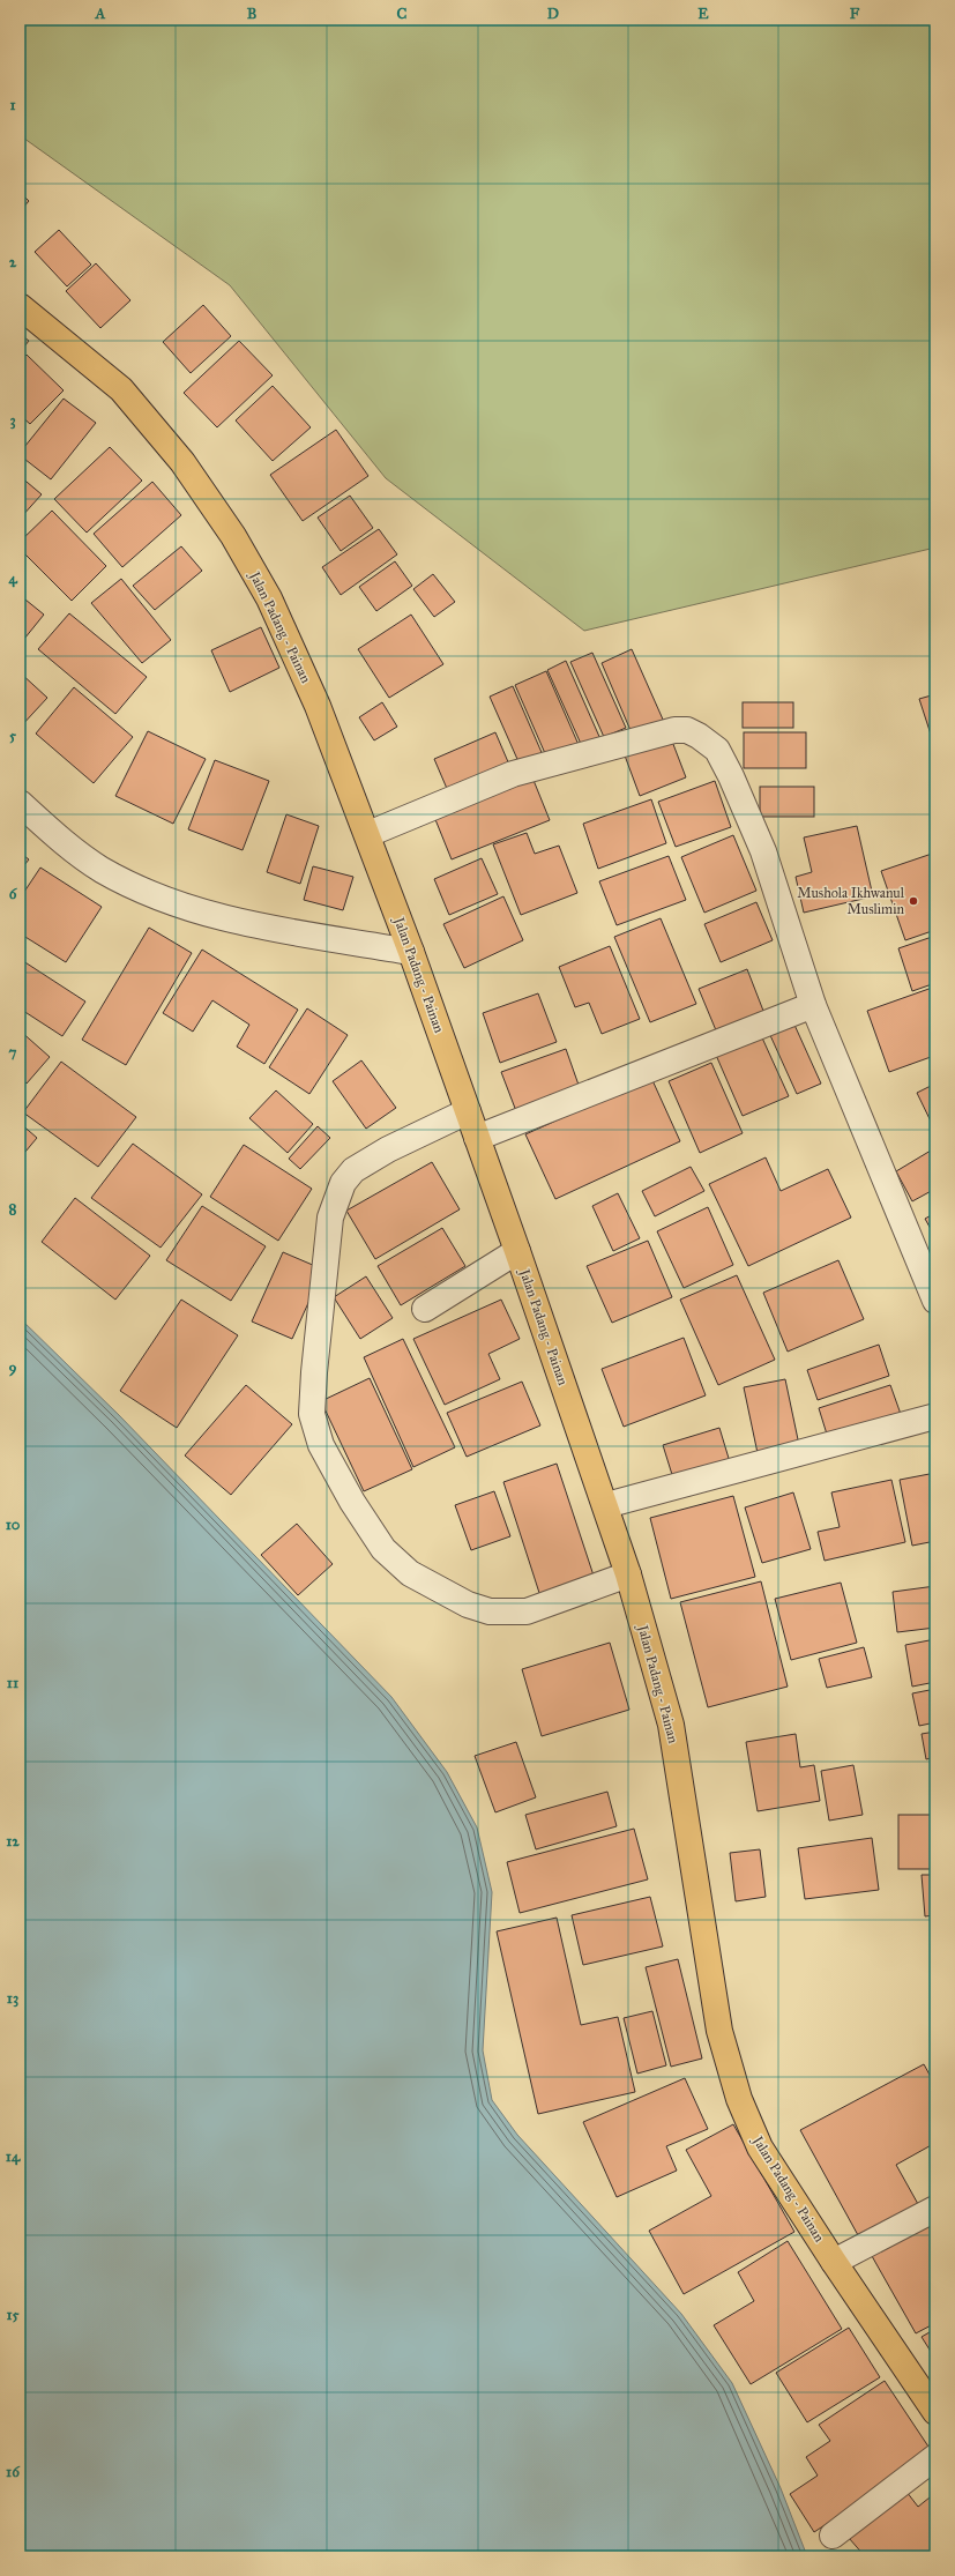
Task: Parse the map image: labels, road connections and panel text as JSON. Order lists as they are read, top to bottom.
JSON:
{
  "streets": {
    "highway": ["Jalan Padang - Painan"]
  },
  "places": ["Mushola Ikhwanul Muslimin"],
  "grid": {
    "columns": [
      "A",
      "B",
      "C",
      "D",
      "E",
      "F"
    ],
    "rows": [
      "1",
      "2",
      "3",
      "4",
      "5",
      "6",
      "7",
      "8",
      "9",
      "10",
      "11",
      "12",
      "13",
      "14",
      "15",
      "16"
    ]
  }
}
